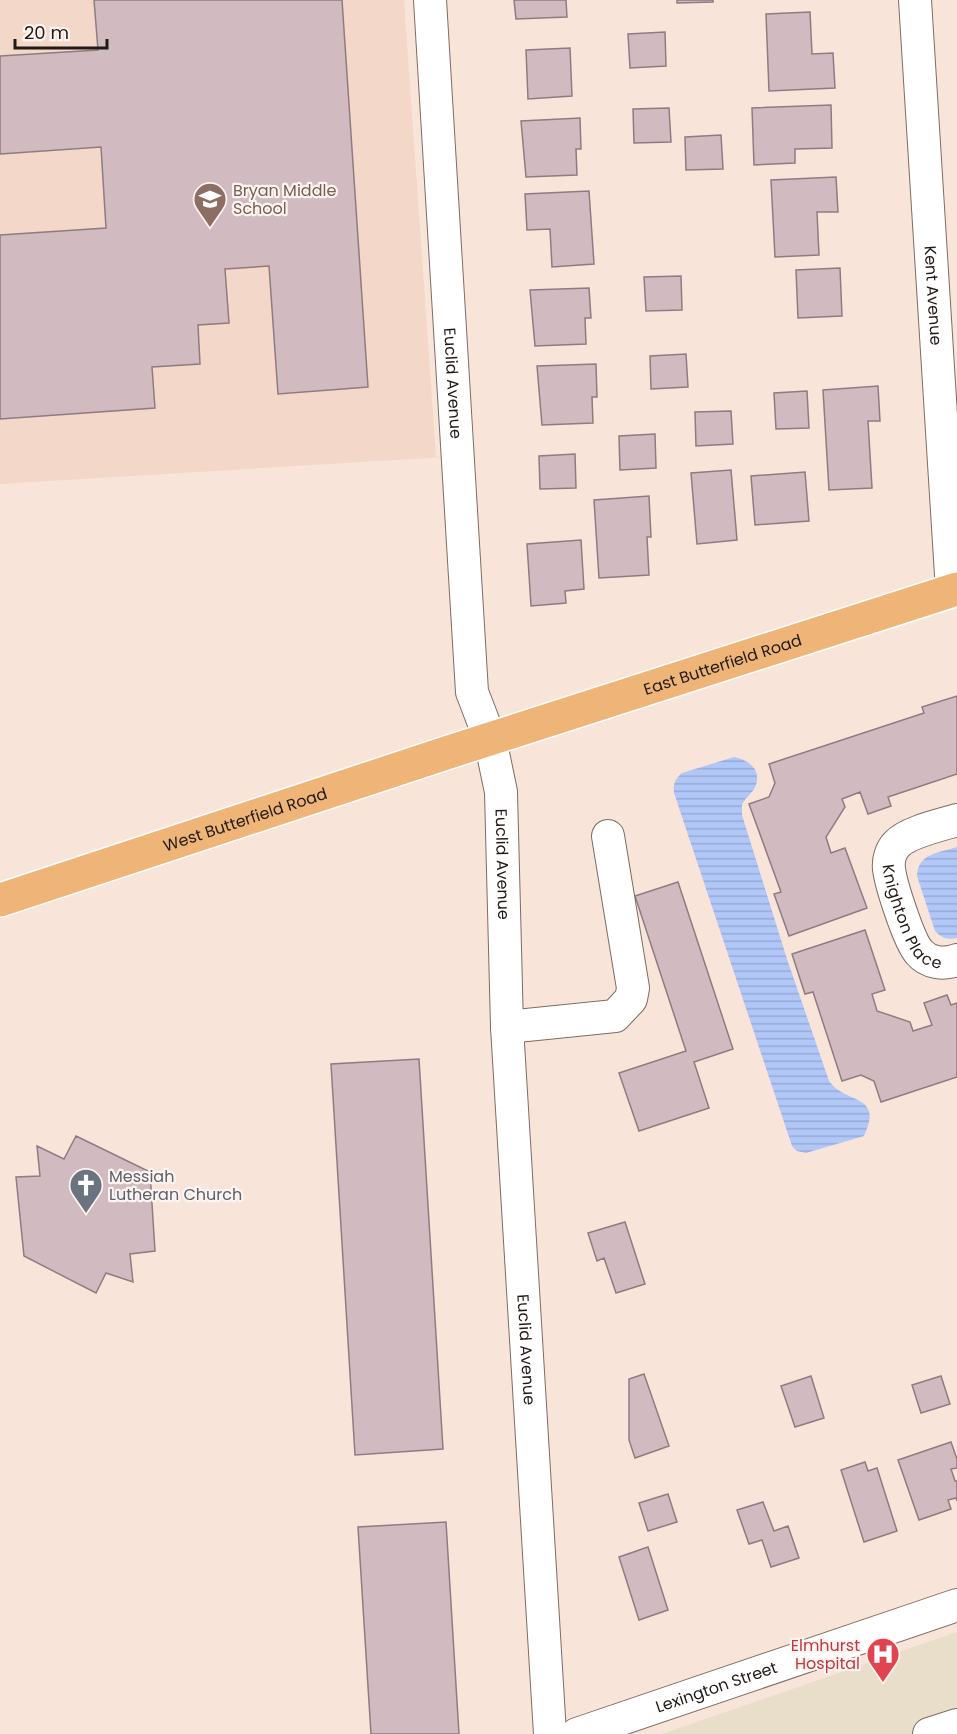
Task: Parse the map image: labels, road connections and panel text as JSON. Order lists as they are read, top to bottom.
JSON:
{
  "streets": {
    "main road": ["East Butterfield Road", "West Butterfield Road"],
    "street": [
      "Kent Avenue",
      "Euclid Avenue",
      "Knighton Place",
      "Lexington Street"
    ]
  },
  "crossings": [
    ["Kent Avenue", "East Butterfield Road"],
    ["Euclid Avenue", "East Butterfield Road"],
    ["Euclid Avenue", "West Butterfield Road"],
    ["East Butterfield Road", "West Butterfield Road"]
  ],
  "places": {
    "school or university": ["Bryan Middle School"],
    "church": ["Messiah Lutheran Church"],
    "hospital": ["Elmhurst Hospital"]
  },
  "scale_bar": "20 m"
}
